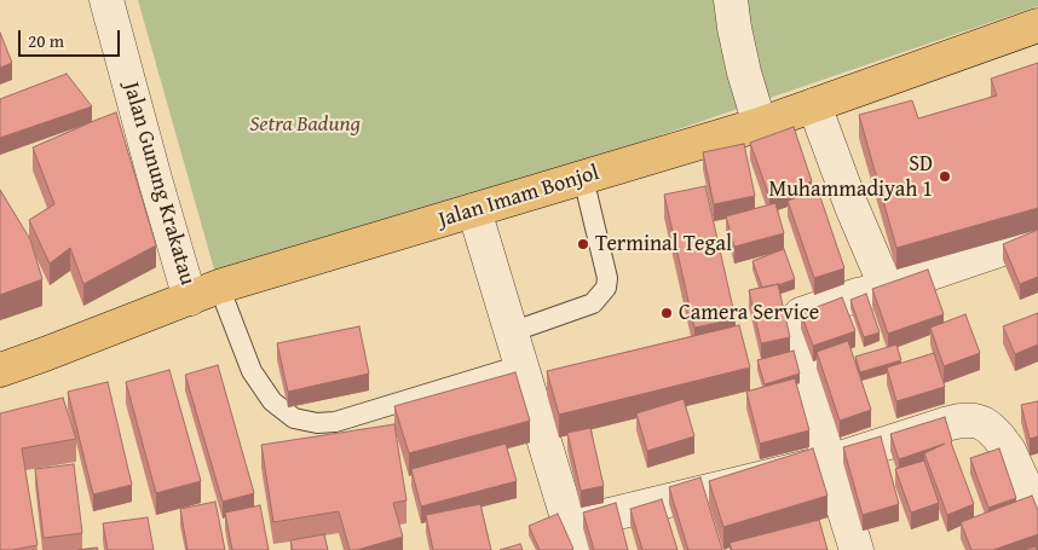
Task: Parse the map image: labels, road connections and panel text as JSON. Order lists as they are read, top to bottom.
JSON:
{
  "streets": {
    "highway": ["Jalan Imam Bonjol"],
    "street": ["Jalan Gunung Krakatau"]
  },
  "crossings": [
    ["Jalan Gunung Krakatau", "Jalan Imam Bonjol"]
  ],
  "parks": ["Setra Badung"],
  "places": ["SD Muhammadiyah 1", "Terminal Tegal", "Camera Service"],
  "scale_bar": "20 m"
}
